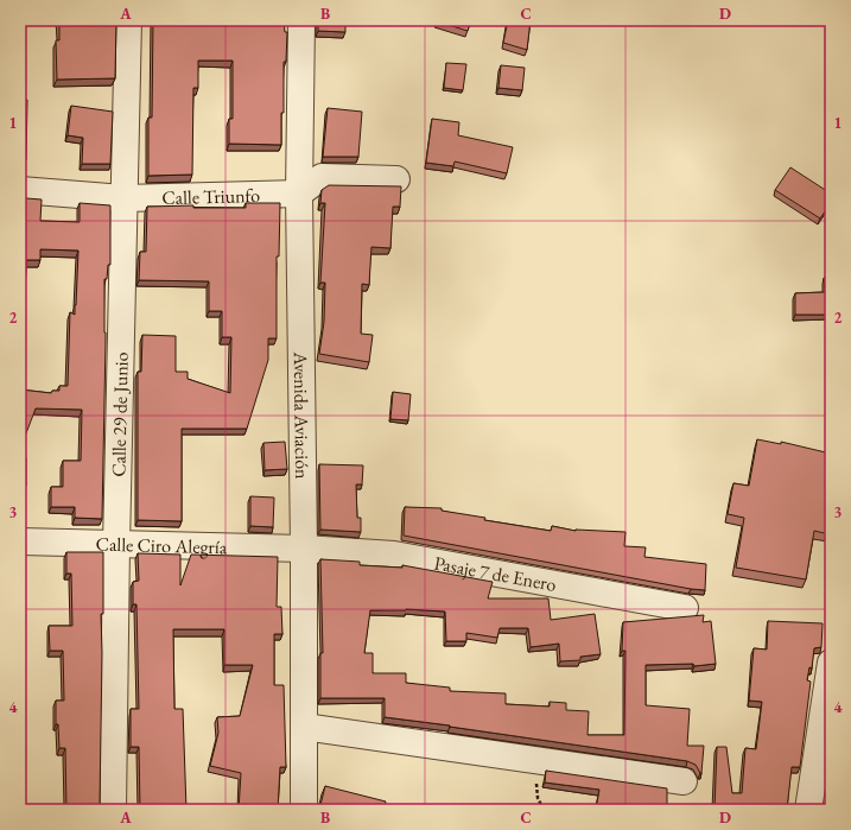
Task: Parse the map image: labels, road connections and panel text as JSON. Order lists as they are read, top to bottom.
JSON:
{
  "streets": {
    "street": [
      "Calle Triunfo",
      "Calle 29 de Junio",
      "Avenida Aviación",
      "Calle Ciro Alegría",
      "Pasaje 7 de Enero"
    ]
  },
  "crossings": [
    ["Calle Triunfo", "Calle 29 de Junio"],
    ["Calle Triunfo", "Avenida Aviación"],
    ["Calle 29 de Junio", "Calle Ciro Alegría"],
    ["Avenida Aviación", "Calle Ciro Alegría"],
    ["Avenida Aviación", "Pasaje 7 de Enero"],
    ["Calle Ciro Alegría", "Pasaje 7 de Enero"]
  ],
  "grid": {
    "columns": [
      "A",
      "B",
      "C",
      "D"
    ],
    "rows": [
      "1",
      "2",
      "3",
      "4"
    ]
  }
}
